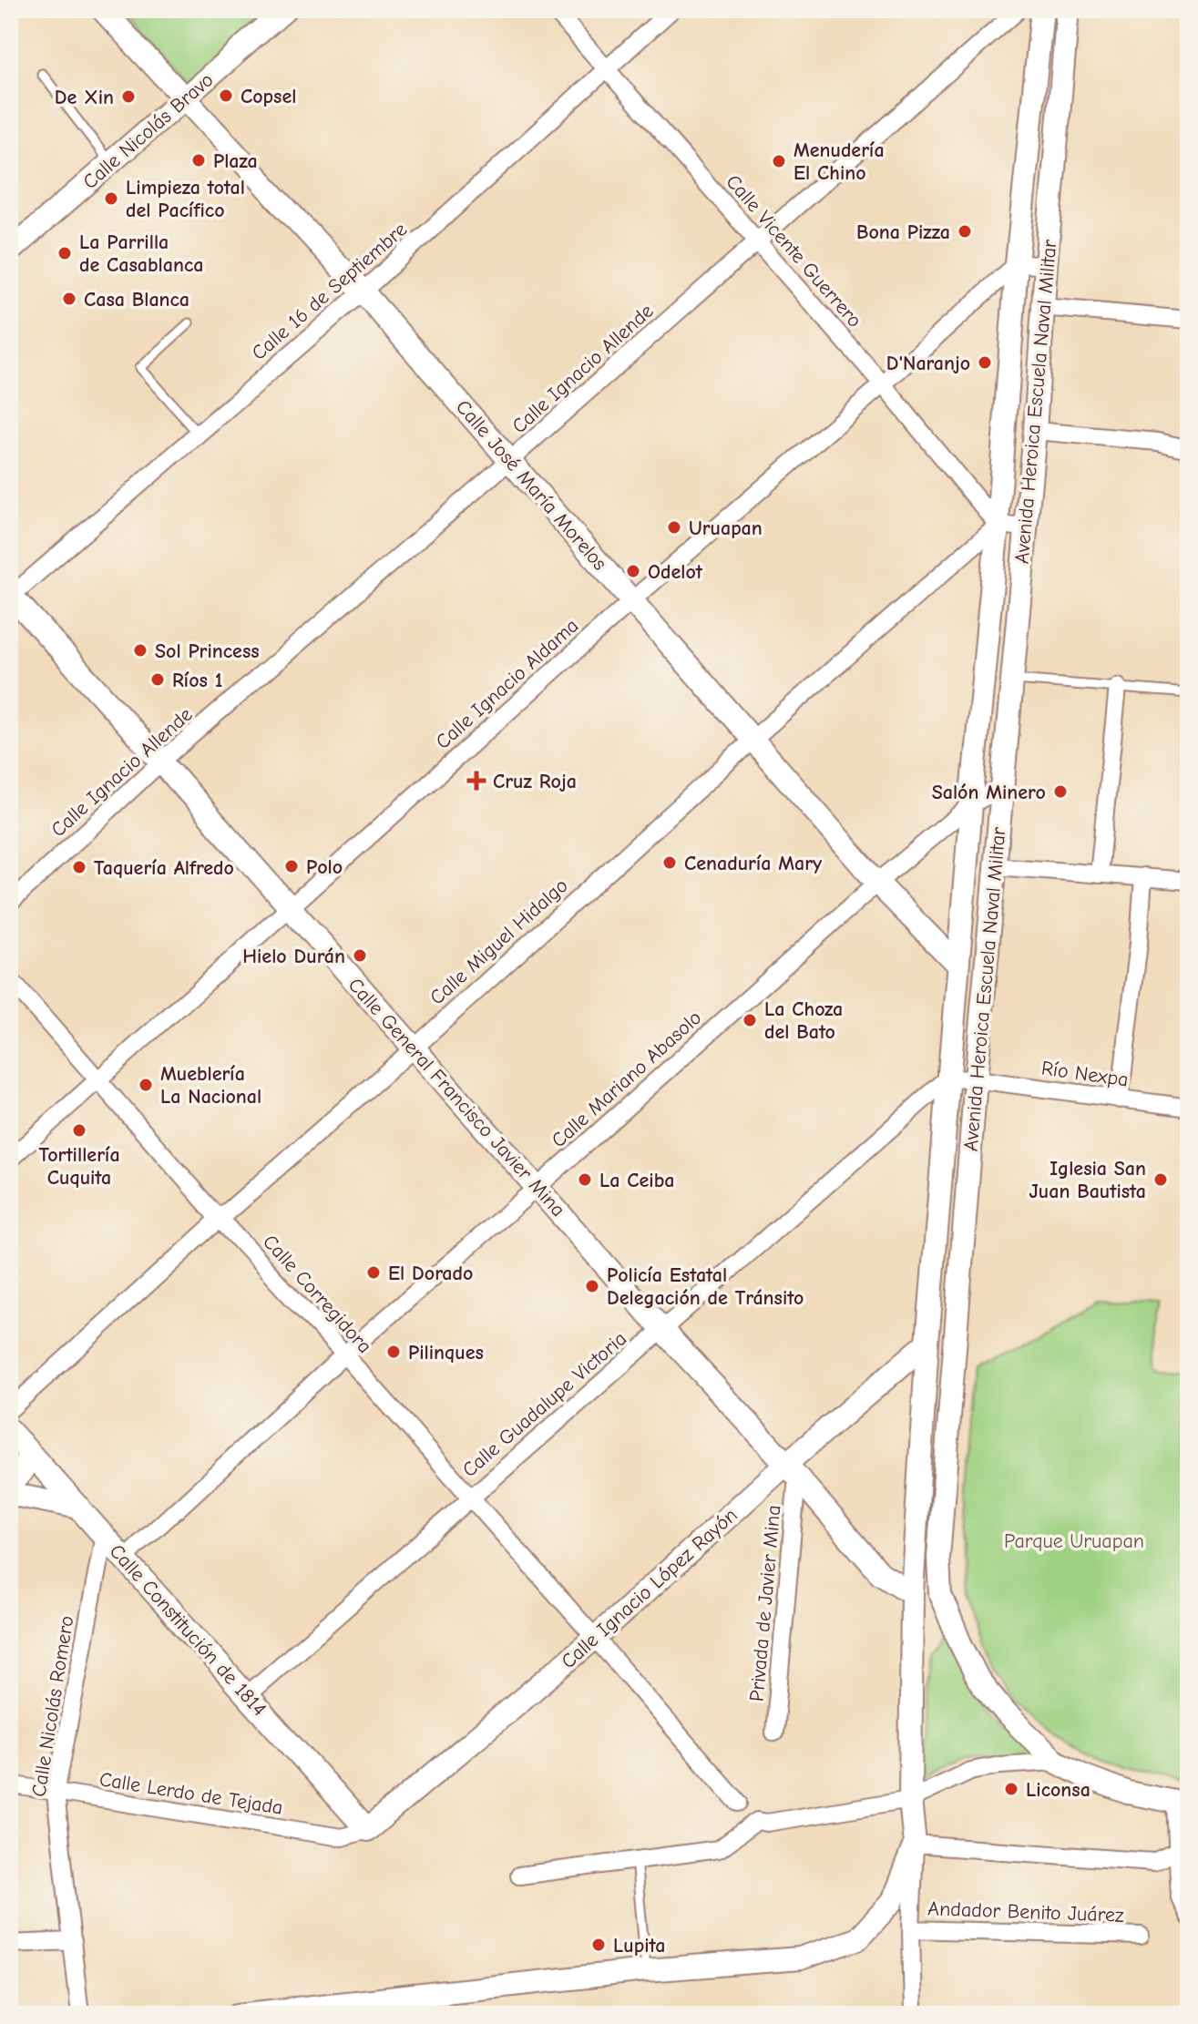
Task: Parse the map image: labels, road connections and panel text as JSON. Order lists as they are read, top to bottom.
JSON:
{
  "streets": {
    "street": [
      "Calle Nicolás Bravo",
      "Calle Vicente Guerrero",
      "Calle 16 de Septiembre",
      "Calle Ignacio Allende",
      "Avenida Heroica Escuela Naval Militar",
      "Calle José María Morelos",
      "Calle Ignacio Aldama",
      "Calle Miguel Hidalgo",
      "Río Nexpa",
      "Calle Mariano Abasolo",
      "Calle General Francisco Javier Mina",
      "Calle Corregidora",
      "Calle Guadalupe Victoria",
      "Calle Ignacio López Rayón",
      "Privada de Javier Mina",
      "Calle Constitución de 1814",
      "Calle Nicolás Romero",
      "Calle Lerdo de Tejada",
      "Andador Benito Juárez"
    ]
  },
  "crossings": [
    ["Calle Nicolás Bravo", "Calle José María Morelos"],
    ["Calle Vicente Guerrero", "Calle 16 de Septiembre"],
    ["Calle Vicente Guerrero", "Calle Ignacio Allende"],
    ["Calle Vicente Guerrero", "Avenida Heroica Escuela Naval Militar"],
    ["Calle Vicente Guerrero", "Calle Ignacio Aldama"],
    ["Calle Vicente Guerrero", "Calle Miguel Hidalgo"],
    ["Calle 16 de Septiembre", "Calle José María Morelos"],
    ["Calle 16 de Septiembre", "Calle General Francisco Javier Mina"],
    ["Calle Ignacio Allende", "Calle José María Morelos"],
    ["Calle Ignacio Allende", "Calle General Francisco Javier Mina"],
    ["Avenida Heroica Escuela Naval Militar", "Calle José María Morelos"],
    ["Avenida Heroica Escuela Naval Militar", "Calle Ignacio Aldama"],
    ["Avenida Heroica Escuela Naval Militar", "Calle Miguel Hidalgo"],
    ["Avenida Heroica Escuela Naval Militar", "Río Nexpa"],
    ["Avenida Heroica Escuela Naval Militar", "Calle Mariano Abasolo"],
    ["Avenida Heroica Escuela Naval Militar", "Calle General Francisco Javier Mina"],
    ["Avenida Heroica Escuela Naval Militar", "Calle Guadalupe Victoria"],
    ["Avenida Heroica Escuela Naval Militar", "Calle Ignacio López Rayón"],
    ["Calle José María Morelos", "Calle Ignacio Aldama"],
    ["Calle José María Morelos", "Calle Miguel Hidalgo"],
    ["Calle José María Morelos", "Calle Mariano Abasolo"],
    ["Calle Ignacio Aldama", "Calle General Francisco Javier Mina"],
    ["Calle Ignacio Aldama", "Calle Corregidora"],
    ["Calle Miguel Hidalgo", "Calle General Francisco Javier Mina"],
    ["Calle Miguel Hidalgo", "Calle Corregidora"],
    ["Calle Mariano Abasolo", "Calle General Francisco Javier Mina"],
    ["Calle Mariano Abasolo", "Calle Corregidora"],
    ["Calle Mariano Abasolo", "Calle Constitución de 1814"],
    ["Calle General Francisco Javier Mina", "Calle Guadalupe Victoria"],
    ["Calle General Francisco Javier Mina", "Calle Ignacio López Rayón"],
    ["Calle General Francisco Javier Mina", "Privada de Javier Mina"],
    ["Calle Corregidora", "Calle Guadalupe Victoria"],
    ["Calle Corregidora", "Calle Ignacio López Rayón"],
    ["Calle Guadalupe Victoria", "Calle Constitución de 1814"],
    ["Calle Ignacio López Rayón", "Privada de Javier Mina"],
    ["Calle Ignacio López Rayón", "Calle Constitución de 1814"],
    ["Calle Ignacio López Rayón", "Calle Lerdo de Tejada"],
    ["Calle Constitución de 1814", "Calle Nicolás Romero"],
    ["Calle Constitución de 1814", "Calle Lerdo de Tejada"],
    ["Calle Nicolás Romero", "Calle Lerdo de Tejada"]
  ],
  "parks": ["Parque Uruapan"],
  "places": {
    "other": [
      "Copsel",
      "De Xin",
      "Plaza",
      "Menudería El Chino",
      "Limpieza total del Pacífico",
      "Bona Pizza",
      "La Parrilla de Casablanca",
      "Casa Blanca",
      "D'Naranjo",
      "Uruapan",
      "Odelot",
      "Sol Princess",
      "Ríos 1",
      "Salón Minero",
      "Cenaduría Mary",
      "Polo",
      "Taquería Alfredo",
      "Hielo Durán",
      "La Choza del Bato",
      "Mueblería La Nacional",
      "Tortillería Cuquita",
      "La Ceiba",
      "Iglesia San Juan Bautista",
      "El Dorado",
      "Policía Estatal Delegación de Tránsito",
      "Pilinques",
      "Liconsa",
      "Lupita"
    ],
    "health": ["Cruz Roja"]
  }
}
